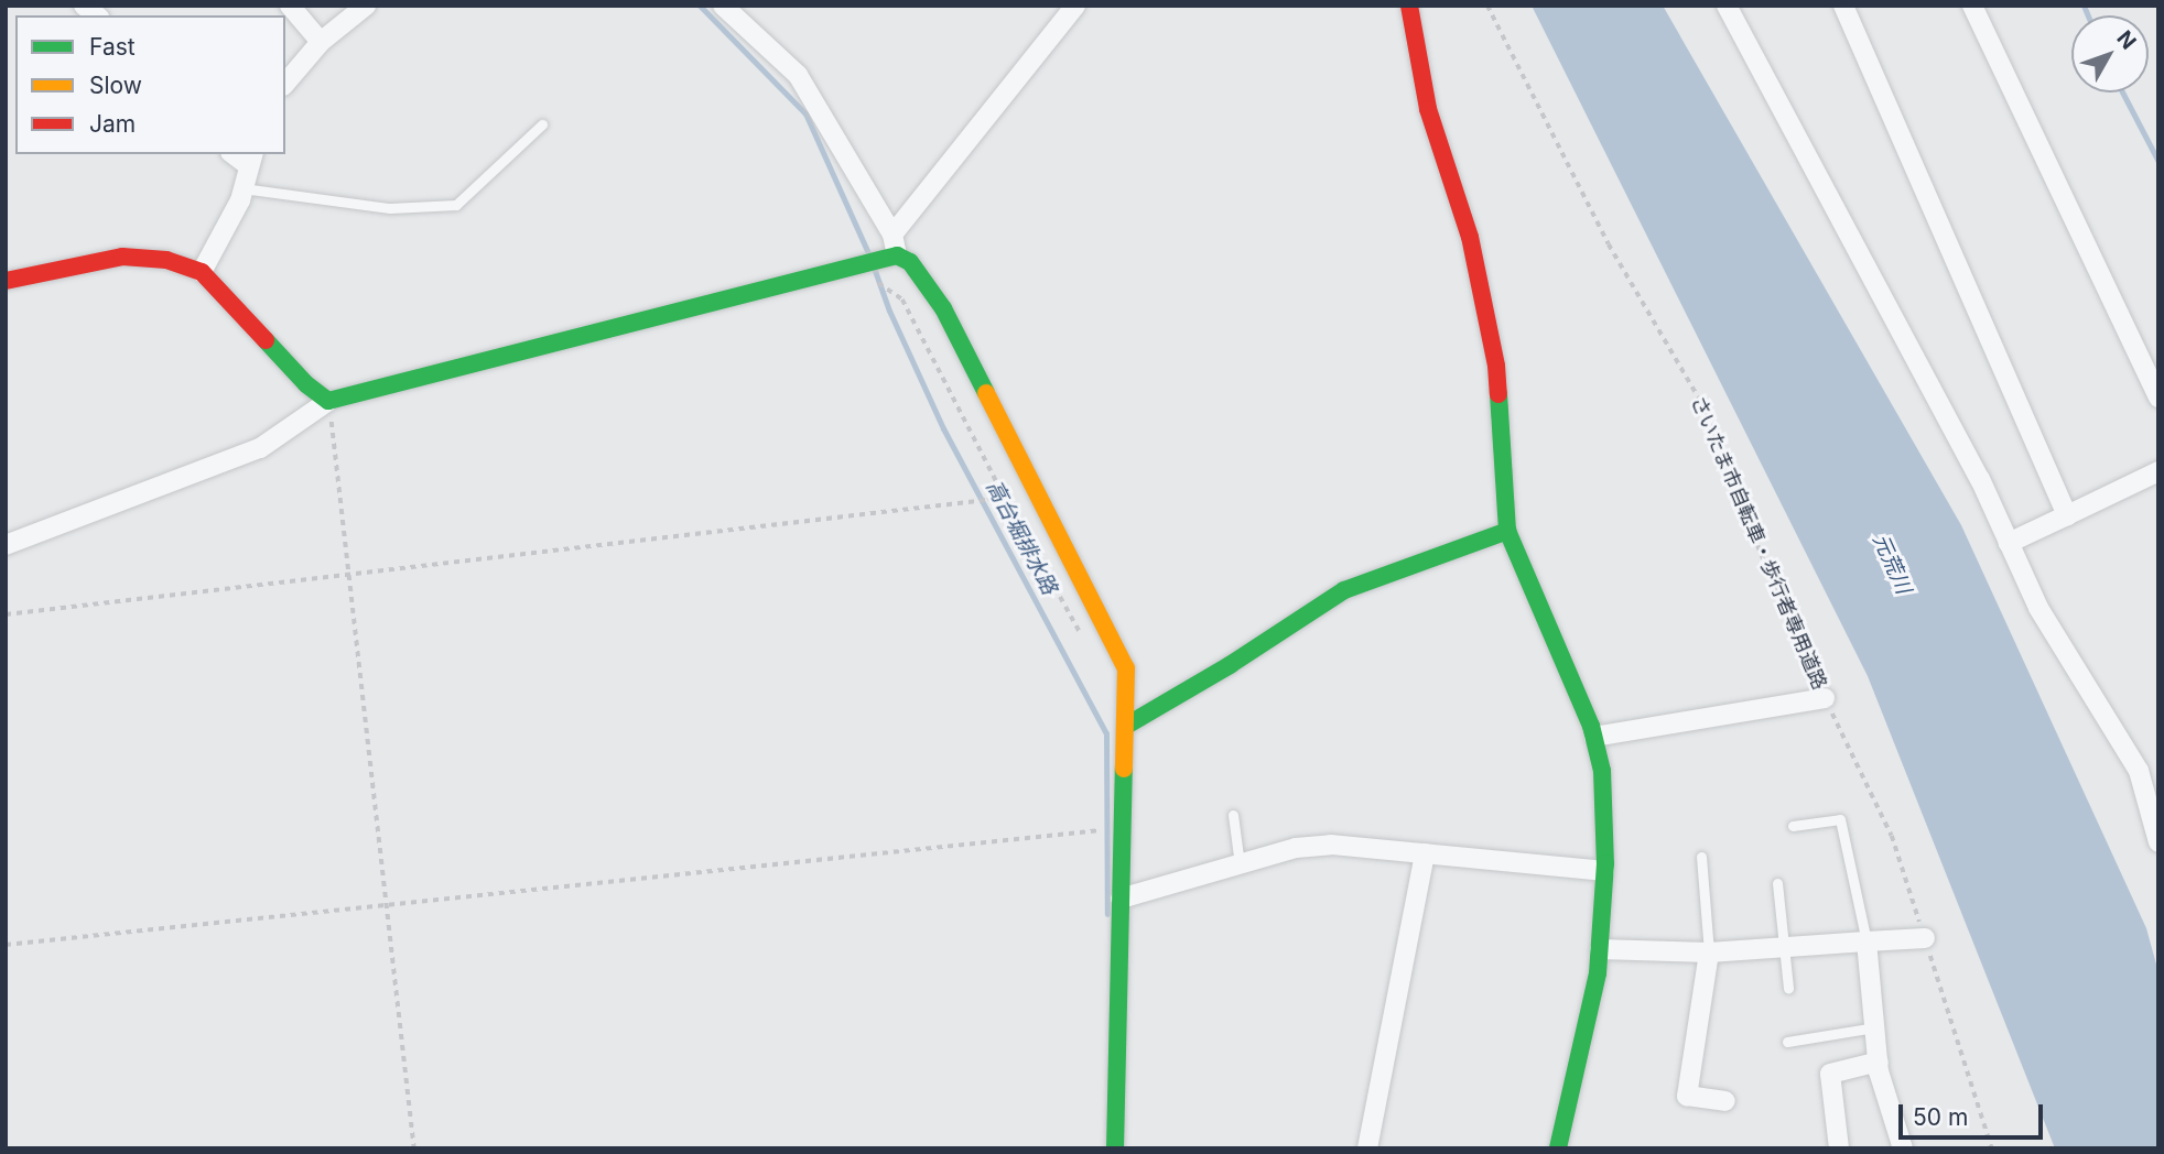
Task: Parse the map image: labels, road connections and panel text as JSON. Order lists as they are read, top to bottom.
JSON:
{
  "streets": {
    "path": ["さいたま市自転車・歩行者専用道路"]
  },
  "water": ["高台堀排水路", "元荒川"],
  "legend": ["Fast", "Slow", "Jam"],
  "scale_bar": "50 m",
  "north": "top right"
}
